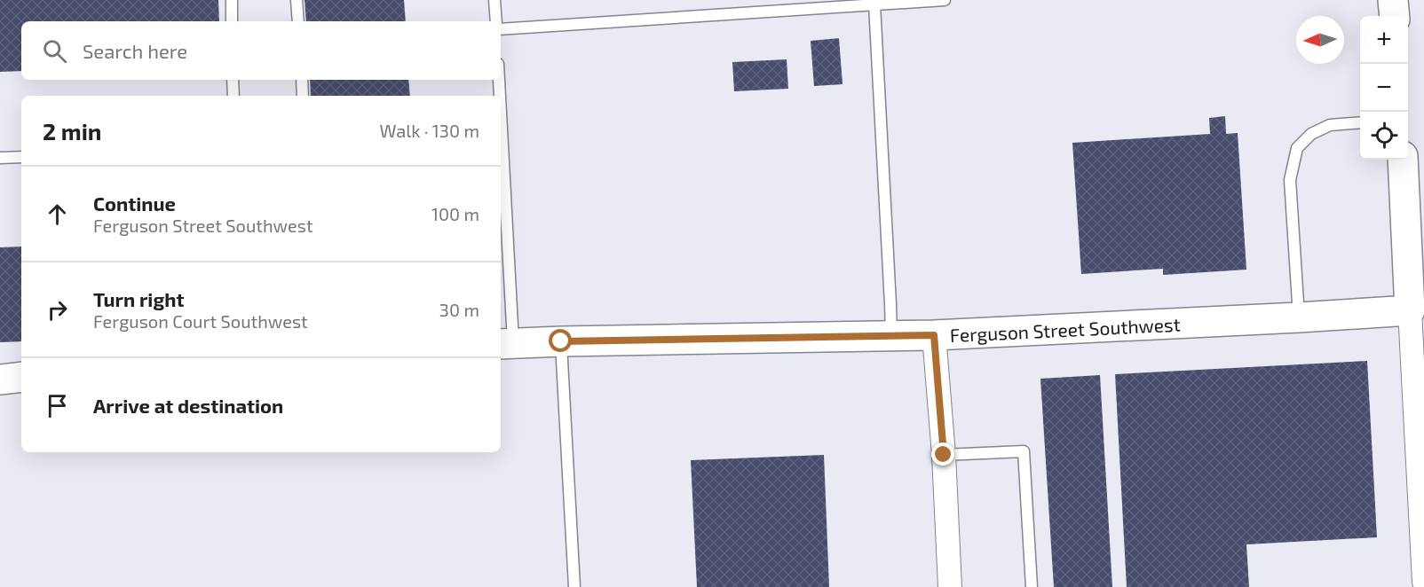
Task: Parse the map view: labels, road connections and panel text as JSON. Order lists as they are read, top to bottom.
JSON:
{
  "streets": {
    "street": ["Ferguson Street Southwest"]
  },
  "north": "left",
  "page": {
    "map_buttons": ["+", "−"],
    "search": "Search here",
    "heading": ["2 min", "Walk · 130 m"],
    "list": [
      ["Continue", "Ferguson Street Southwest", "100 m"],
      ["Turn right", "Ferguson Court Southwest", "30 m"],
      "Arrive at destination"
    ]
  }
}
